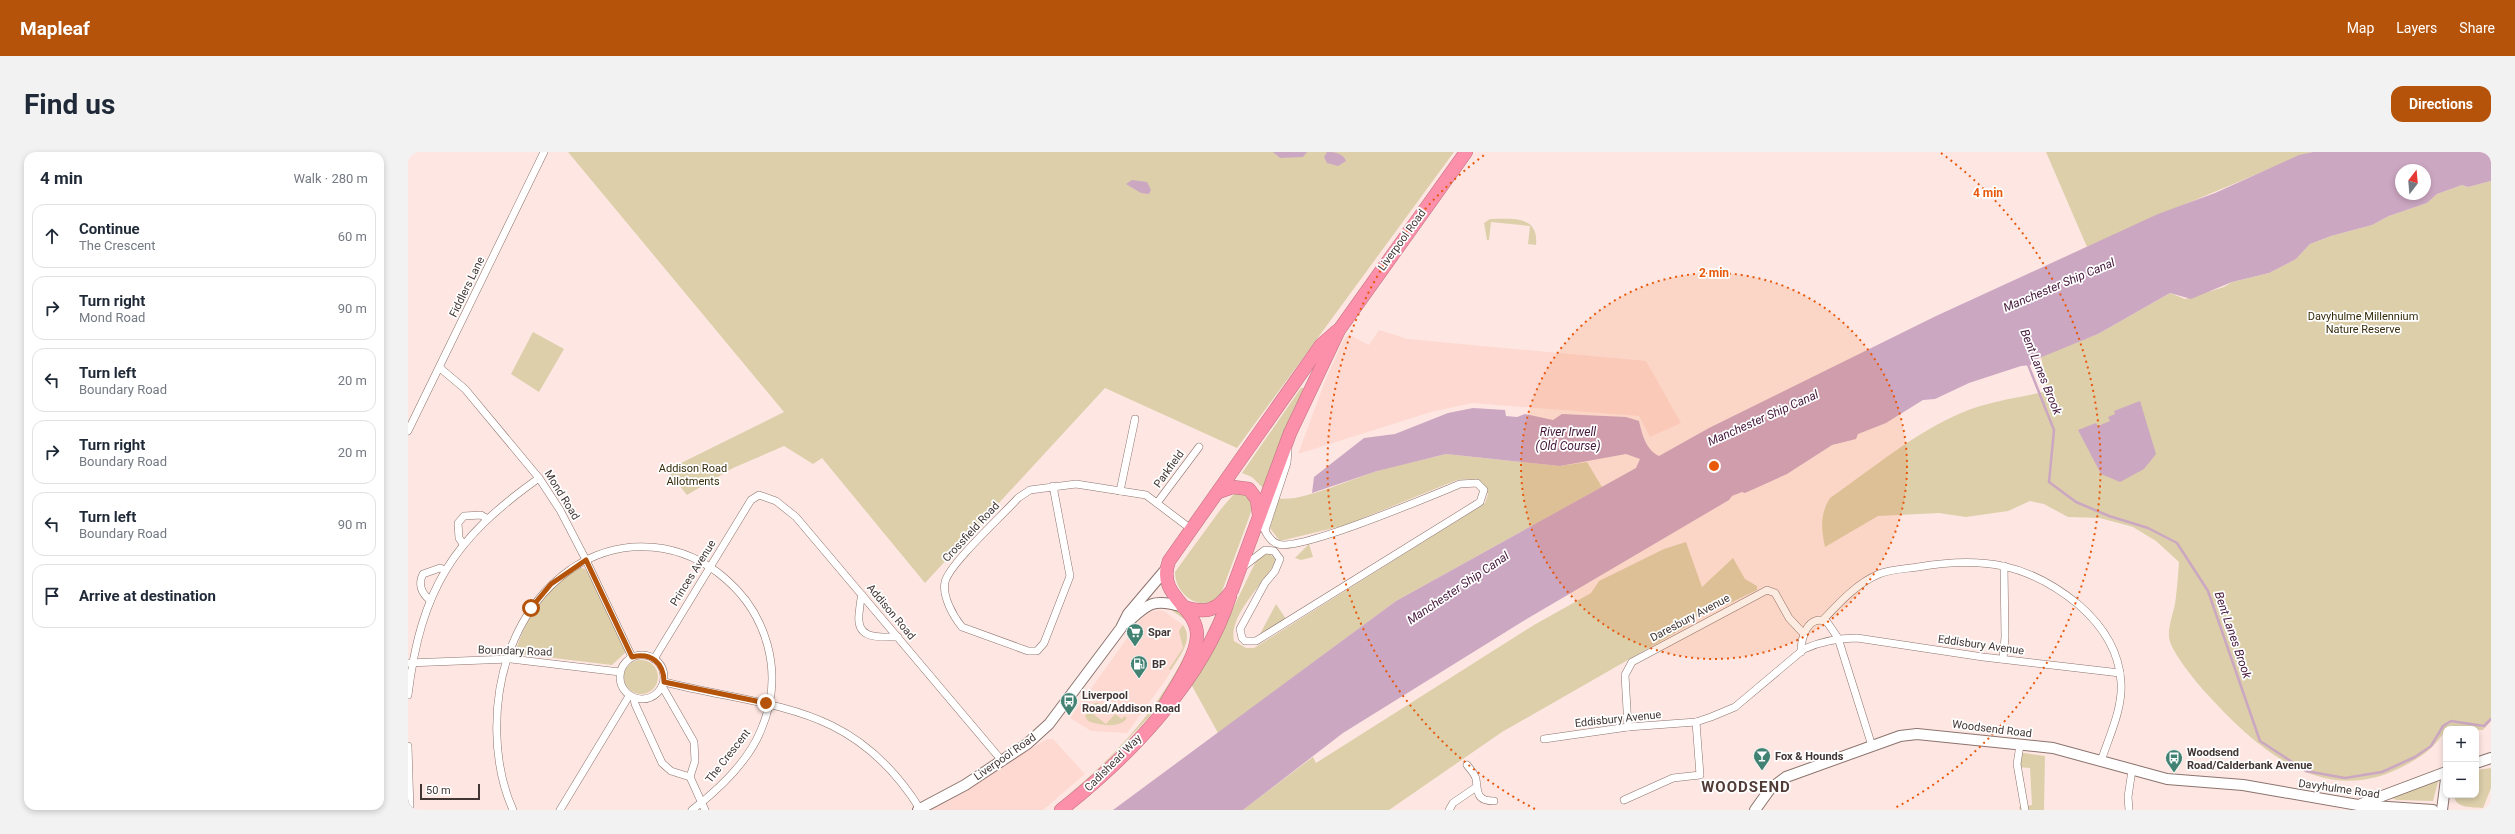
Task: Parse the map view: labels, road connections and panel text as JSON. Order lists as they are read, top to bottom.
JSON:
{
  "streets": {
    "highway": ["Liverpool Road", "Cadishead Way"],
    "street": [
      "Fiddlers Lane",
      "Parkfield",
      "Mond Road",
      "Crossfield Road",
      "Princes Avenue",
      "Addison Road",
      "Daresbury Avenue",
      "Eddisbury Avenue",
      "Boundary Road",
      "Woodsend Road",
      "The Crescent",
      "Davyhulme Road"
    ]
  },
  "crossings": [
    ["Liverpool Road", "Crossfield Road"],
    ["Liverpool Road", "Addison Road"],
    ["Liverpool Road", "Cadishead Way"],
    ["Fiddlers Lane", "Mond Road"],
    ["Parkfield", "Crossfield Road"],
    ["Mond Road", "Princes Avenue"],
    ["Mond Road", "Boundary Road"],
    ["Mond Road", "The Crescent"],
    ["Princes Avenue", "Addison Road"],
    ["Princes Avenue", "Boundary Road"],
    ["Princes Avenue", "The Crescent"],
    ["Daresbury Avenue", "Eddisbury Avenue"],
    ["Boundary Road", "The Crescent"],
    ["Woodsend Road", "Davyhulme Road"]
  ],
  "districts": ["WOODSEND"],
  "water": ["Manchester Ship Canal", "Bent Lanes Brook", "River Irwell (Old Course)"],
  "parks": ["Davyhulme Millennium Nature Reserve", "Addison Road Allotments"],
  "places": {
    "supermarket": ["Spar"],
    "fuel station": ["BP"],
    "bus stop": ["Liverpool Road/Addison Road", "Woodsend Road/Calderbank Avenue"],
    "bar": ["Fox & Hounds"]
  },
  "scale_bar": "50 m",
  "north": "top",
  "page": {
    "header": "Mapleaf",
    "nav": ["Map", "Layers", "Share"],
    "buttons": "Directions",
    "title": "Find us",
    "heading": ["4 min", "Walk · 280 m"],
    "list": [
      ["Continue", "The Crescent", "60 m"],
      ["Turn right", "Mond Road", "90 m"],
      ["Turn left", "Boundary Road", "20 m"],
      ["Turn right", "Boundary Road", "20 m"],
      ["Turn left", "Boundary Road", "90 m"],
      "Arrive at destination"
    ],
    "map_buttons": ["+", "−"],
    "scale": "50 m"
  },
  "rings": ["4 min", "2 min"]
}
